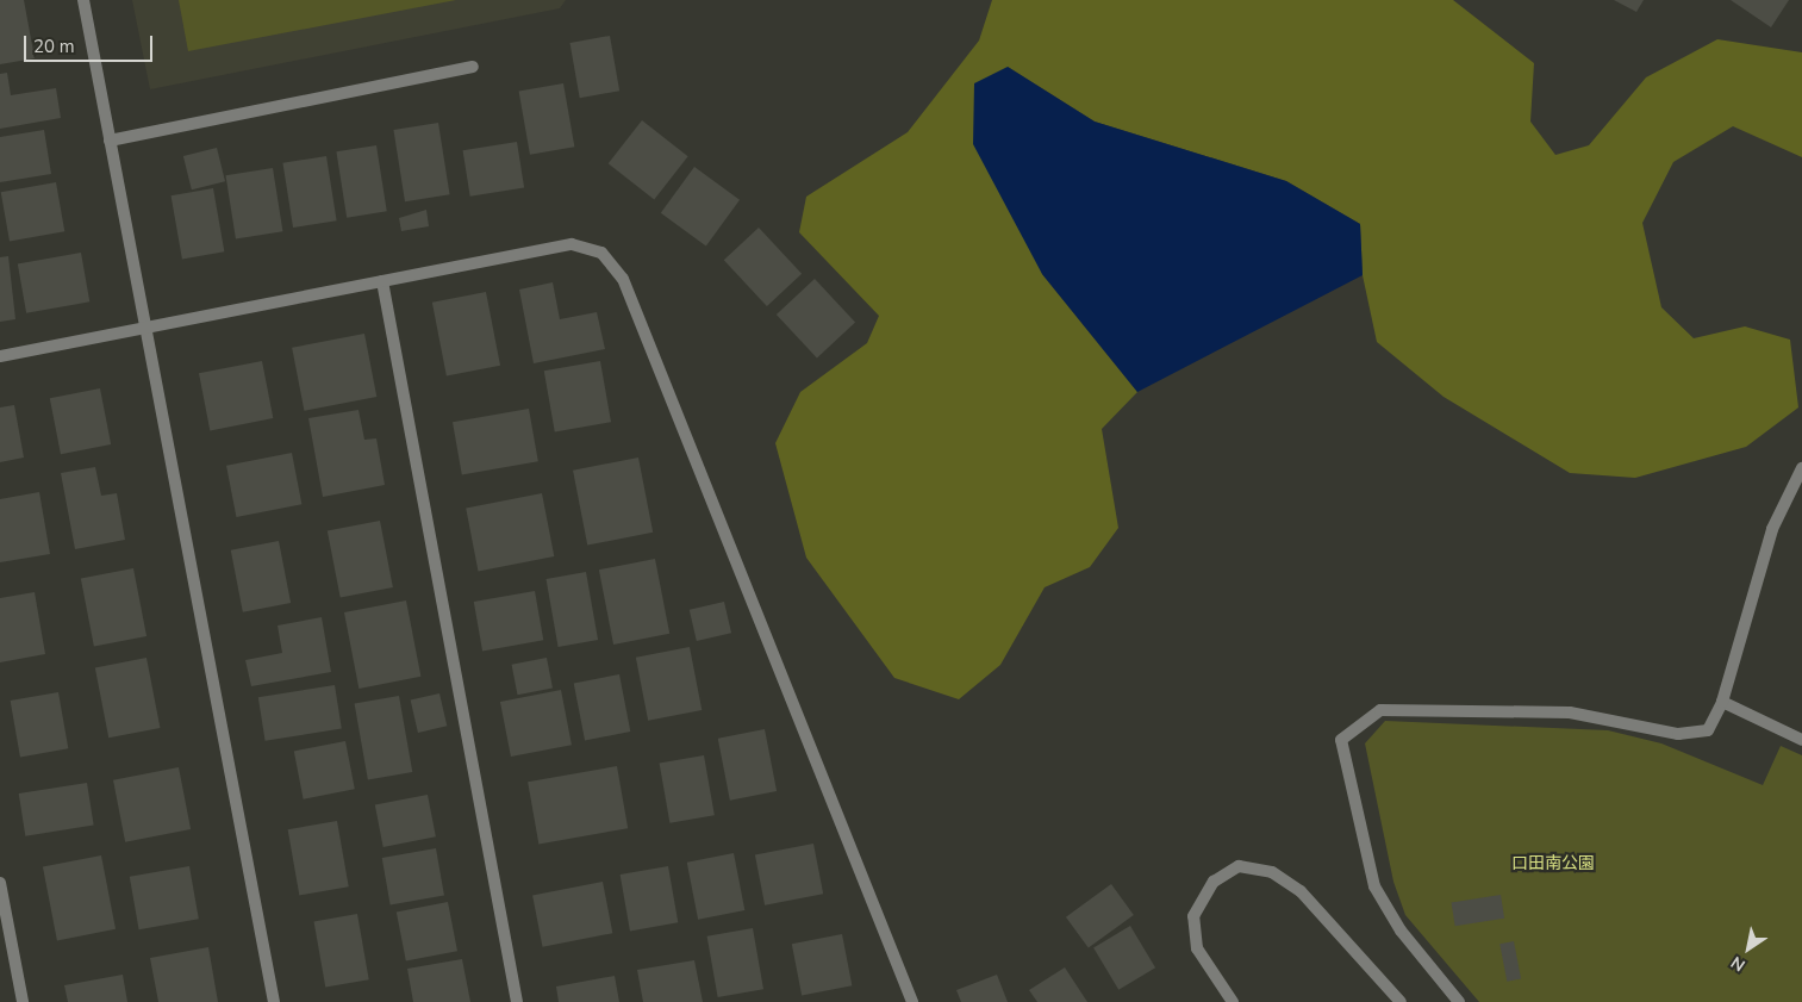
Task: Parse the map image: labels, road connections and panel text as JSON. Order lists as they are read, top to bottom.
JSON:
{
  "parks": ["口田南公園"],
  "scale_bar": "20 m",
  "north": "bottom left"
}
